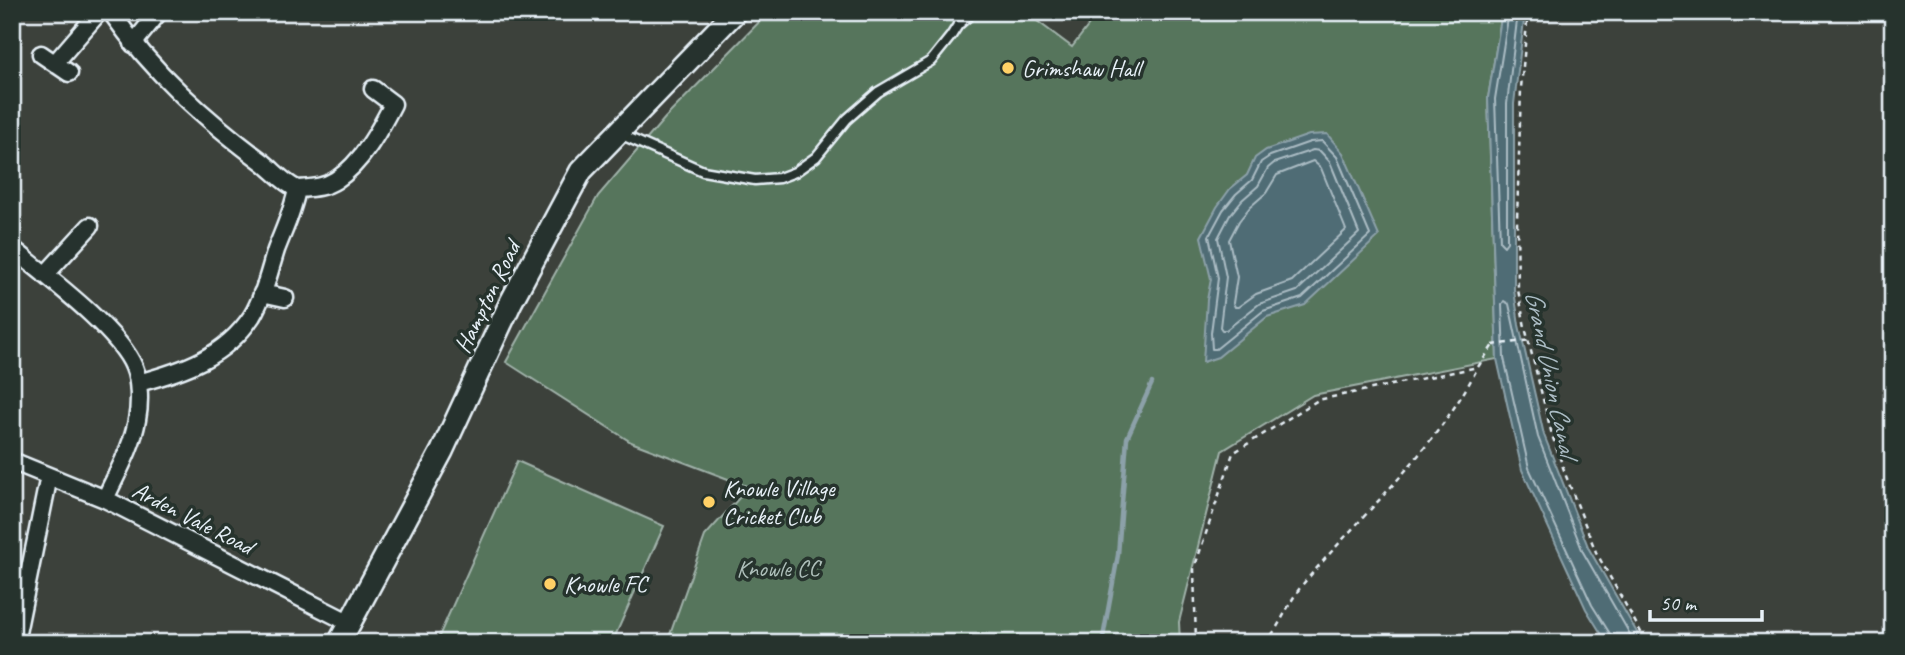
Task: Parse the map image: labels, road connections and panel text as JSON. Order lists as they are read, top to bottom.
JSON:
{
  "streets": {
    "street": ["Hampton Road", "Arden Vale Road"]
  },
  "crossings": [
    ["Hampton Road", "Arden Vale Road"]
  ],
  "water": ["Grand Union Canal"],
  "parks": ["Knowle CC"],
  "places": ["Grimshaw Hall", "Knowle Village Cricket Club", "Knowle FC"],
  "scale_bar": "50 m"
}
